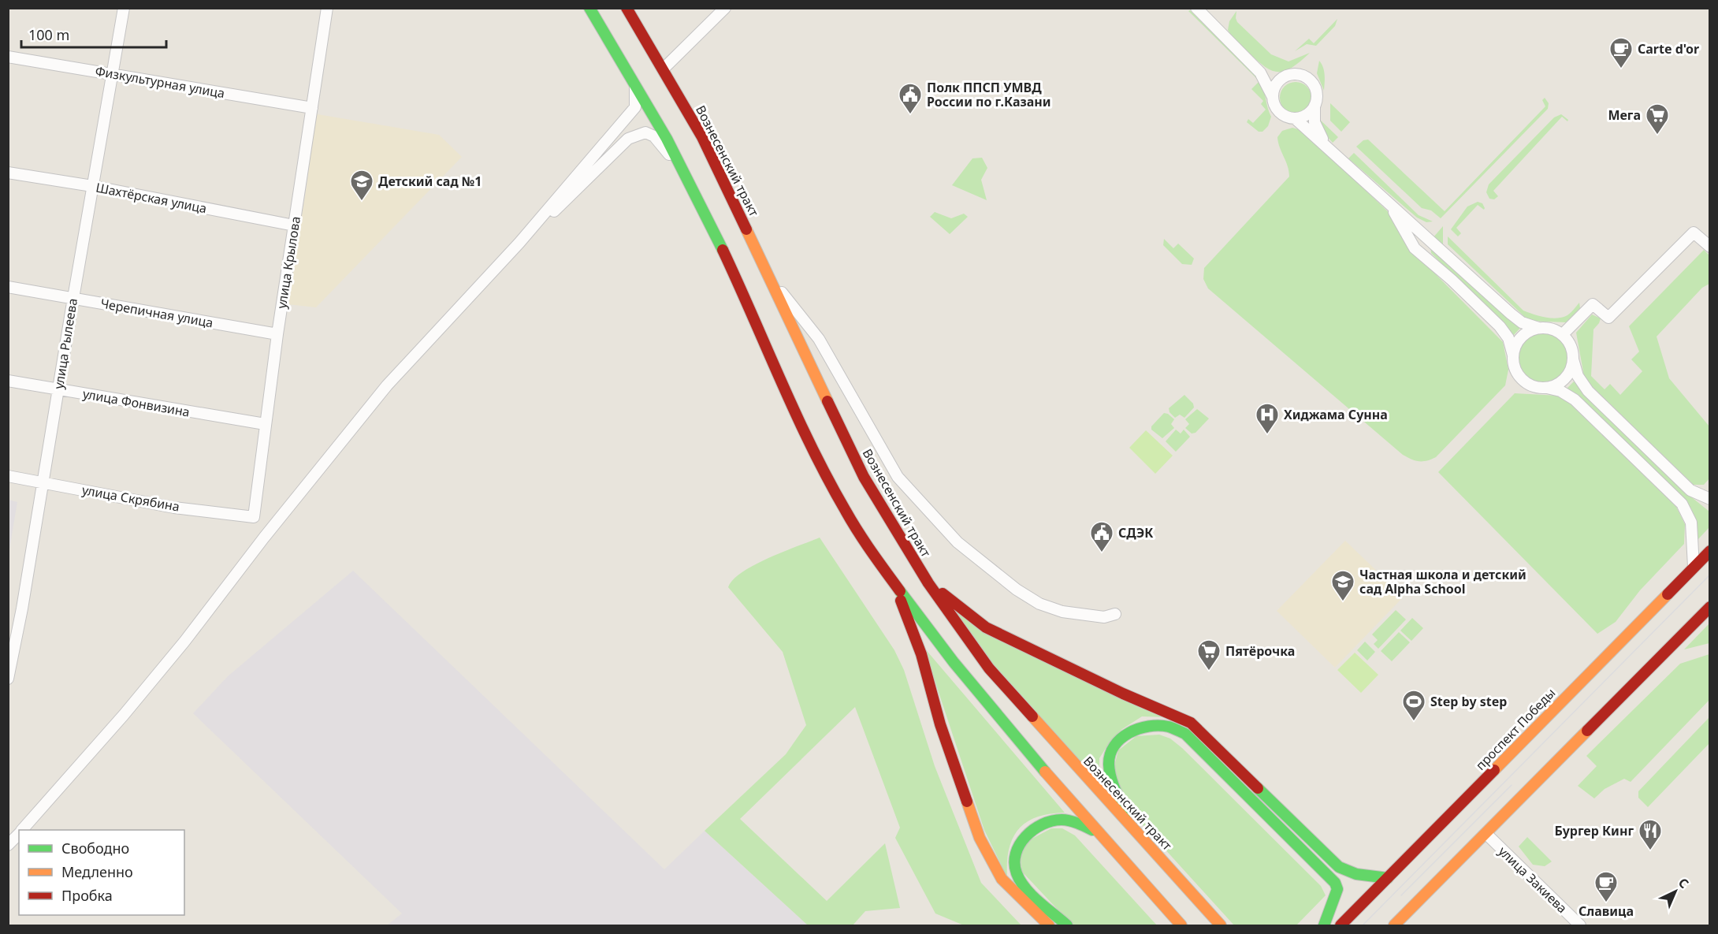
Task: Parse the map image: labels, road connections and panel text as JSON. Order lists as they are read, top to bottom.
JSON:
{
  "streets": {
    "main road": ["Вознесенский тракт", "проспект Победы"],
    "street": [
      "Физкультурная улица",
      "Шахтёрская улица",
      "улица Крылова",
      "Черепичная улица",
      "улица Рылеева",
      "улица Фонвизина",
      "улица Скрябина",
      "улица Закиева"
    ]
  },
  "crossings": [
    ["Физкультурная улица", "улица Крылова"],
    ["Физкультурная улица", "улица Рылеева"],
    ["Шахтёрская улица", "улица Крылова"],
    ["Шахтёрская улица", "улица Рылеева"],
    ["улица Крылова", "Черепичная улица"],
    ["улица Крылова", "улица Фонвизина"],
    ["улица Крылова", "улица Скрябина"],
    ["Черепичная улица", "улица Рылеева"],
    ["улица Рылеева", "улица Фонвизина"],
    ["улица Рылеева", "улица Скрябина"]
  ],
  "places": {
    "cafe": ["Carte d'or", "Славица"],
    "public building": ["Полк ППСП УМВД России по г.Казани", "СДЭК"],
    "supermarket": ["Мега", "Пятёрочка"],
    "school or university": ["Детский сад №1", "Частная школа и детский сад Alpha School"],
    "hospital": ["Хиджама Сунна"],
    "sports": ["Step by step"],
    "restaurant": ["Бургер Кинг"]
  },
  "legend": ["Свободно", "Медленно", "Пробка"],
  "scale_bar": "100 m",
  "north": "top right"
}
